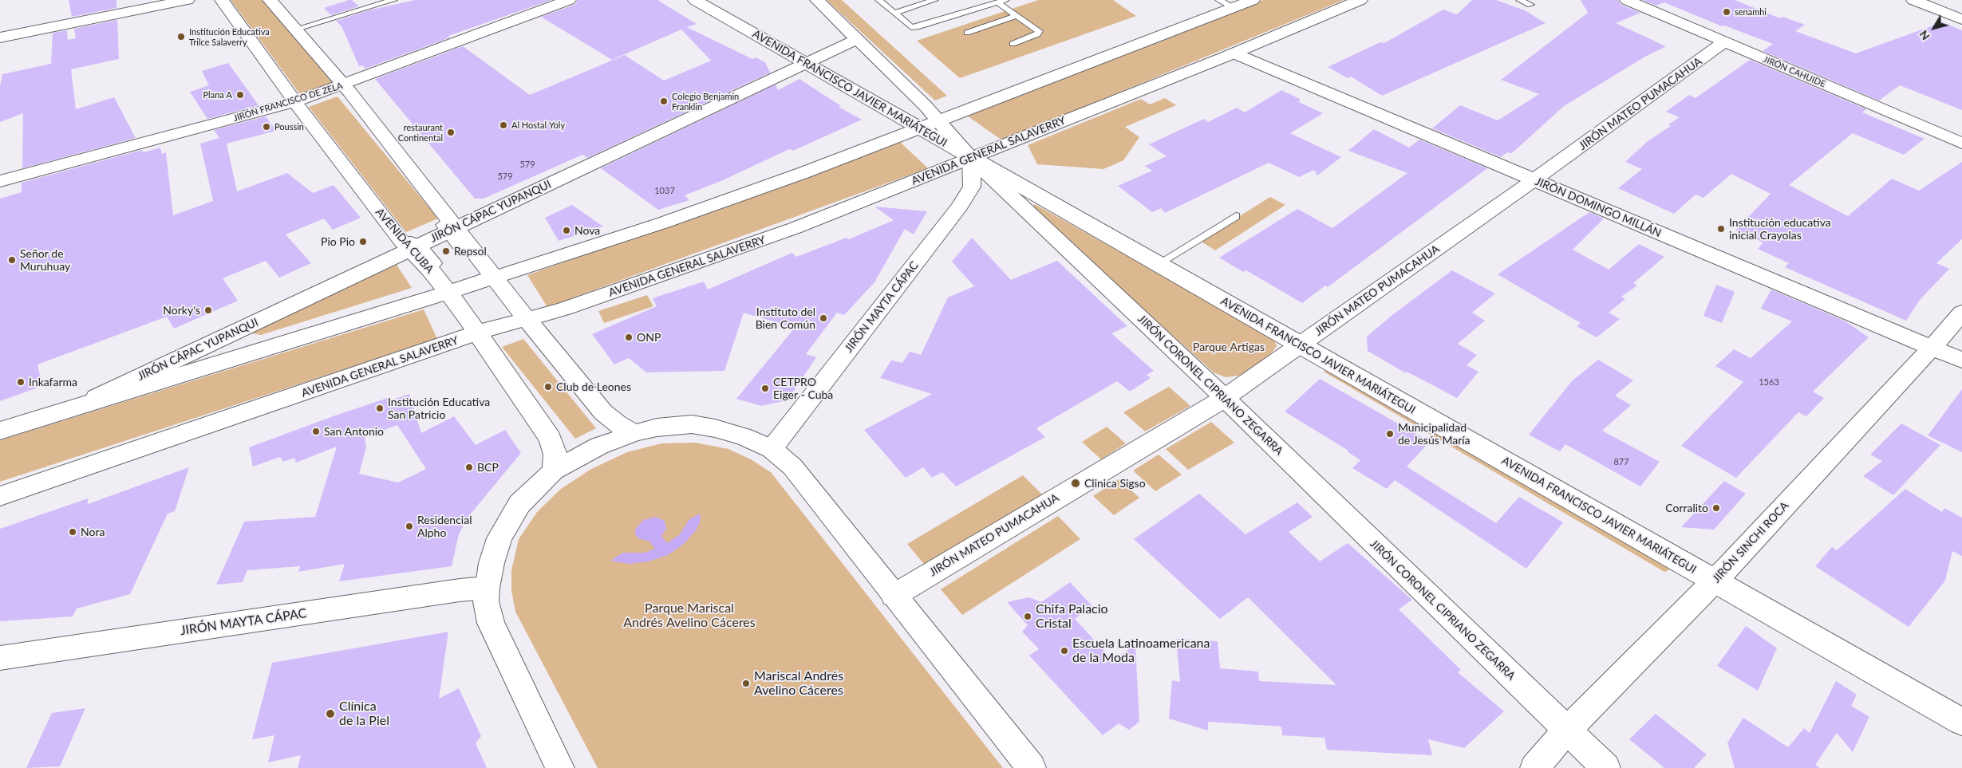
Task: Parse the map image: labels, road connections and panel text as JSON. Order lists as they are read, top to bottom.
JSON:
{
  "streets": {
    "street": [
      "JIRÓN CAHUIDE",
      "AVENIDA FRANCISCO JAVIER MARIÁTEGUI",
      "JIRÓN FRANCISCO DE ZELA",
      "JIRÓN MATEO PUMACAHUA",
      "AVENIDA GENERAL SALAVERRY",
      "JIRÓN DOMINGO MILLÁN",
      "JIRÓN CÁPAC YUPANQUI",
      "AVENIDA CUBA",
      "JIRÓN MAYTA CÁPAC",
      "JIRÓN CORONEL CIPRIANO ZEGARRA",
      "JIRÓN SINCHI ROCA"
    ]
  },
  "crossings": [
    ["JIRÓN CAHUIDE", "JIRÓN MATEO PUMACAHUA"],
    ["AVENIDA FRANCISCO JAVIER MARIÁTEGUI", "JIRÓN MATEO PUMACAHUA"],
    ["AVENIDA FRANCISCO JAVIER MARIÁTEGUI", "AVENIDA GENERAL SALAVERRY"],
    ["AVENIDA FRANCISCO JAVIER MARIÁTEGUI", "JIRÓN CÁPAC YUPANQUI"],
    ["AVENIDA FRANCISCO JAVIER MARIÁTEGUI", "JIRÓN MAYTA CÁPAC"],
    ["AVENIDA FRANCISCO JAVIER MARIÁTEGUI", "JIRÓN CORONEL CIPRIANO ZEGARRA"],
    ["AVENIDA FRANCISCO JAVIER MARIÁTEGUI", "JIRÓN SINCHI ROCA"],
    ["JIRÓN FRANCISCO DE ZELA", "AVENIDA CUBA"],
    ["JIRÓN MATEO PUMACAHUA", "JIRÓN DOMINGO MILLÁN"],
    ["JIRÓN MATEO PUMACAHUA", "JIRÓN CORONEL CIPRIANO ZEGARRA"],
    ["AVENIDA GENERAL SALAVERRY", "JIRÓN DOMINGO MILLÁN"],
    ["AVENIDA GENERAL SALAVERRY", "AVENIDA CUBA"],
    ["AVENIDA GENERAL SALAVERRY", "JIRÓN MAYTA CÁPAC"],
    ["AVENIDA GENERAL SALAVERRY", "JIRÓN CORONEL CIPRIANO ZEGARRA"],
    ["JIRÓN DOMINGO MILLÁN", "JIRÓN SINCHI ROCA"],
    ["JIRÓN CÁPAC YUPANQUI", "AVENIDA CUBA"],
    ["JIRÓN CÁPAC YUPANQUI", "JIRÓN CORONEL CIPRIANO ZEGARRA"],
    ["JIRÓN MAYTA CÁPAC", "JIRÓN CORONEL CIPRIANO ZEGARRA"],
    ["JIRÓN CORONEL CIPRIANO ZEGARRA", "JIRÓN SINCHI ROCA"]
  ],
  "parks": ["Parque Artigas", "Parque Mariscal Andrés Avelino Cáceres"],
  "places": [
    "senamhi",
    "Institución Educativa Trilce Salaverry",
    "Plana A",
    "Colegio Benjamin Franklin",
    "Al Hostal Yoly",
    "Poussin",
    "restaurant Continental",
    "Institución educativa inicial Crayolas",
    "Nova",
    "Pio Pio",
    "Repsol",
    "Señor de Muruhuay",
    "Norky's",
    "Instituto del Bien Común",
    "ONP",
    "Inkafarma",
    "Club de Leones",
    "CETPRO Eiger - Cuba",
    "Institución Educativa San Patricio",
    "San Antonio",
    "Municipalidad de Jesús María",
    "BCP",
    "Clinica Sigso",
    "Corralito",
    "Residencial Alpho",
    "Nora",
    "Chifa Palacio Cristal",
    "Escuela Latinoamericana de la Moda",
    "Mariscal Andrés Avelino Cáceres",
    "Clínica de la Piel"
  ],
  "house_numbers": [
    "579",
    "579",
    "1037",
    "1563",
    "877"
  ],
  "north": "bottom left"
}
